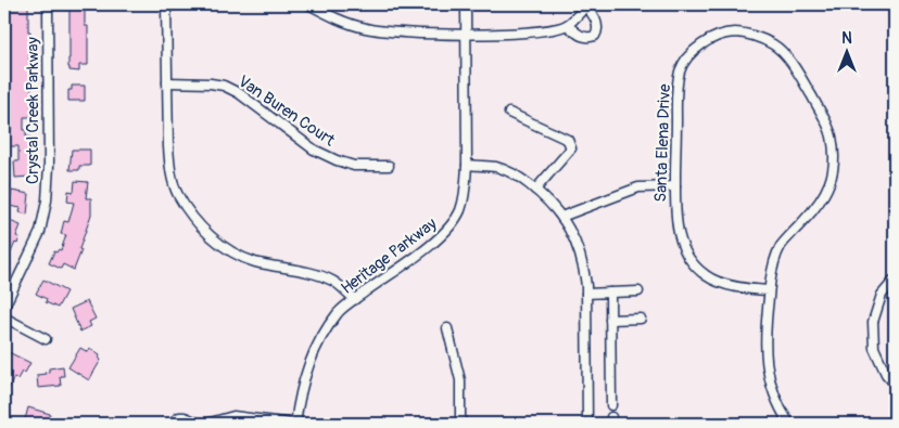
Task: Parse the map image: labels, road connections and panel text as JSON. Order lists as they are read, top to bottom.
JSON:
{
  "streets": {
    "street": [
      "Crystal Creek Parkway",
      "Van Buren Court",
      "Santa Elena Drive",
      "Heritage Parkway"
    ]
  },
  "north": "top"
}
